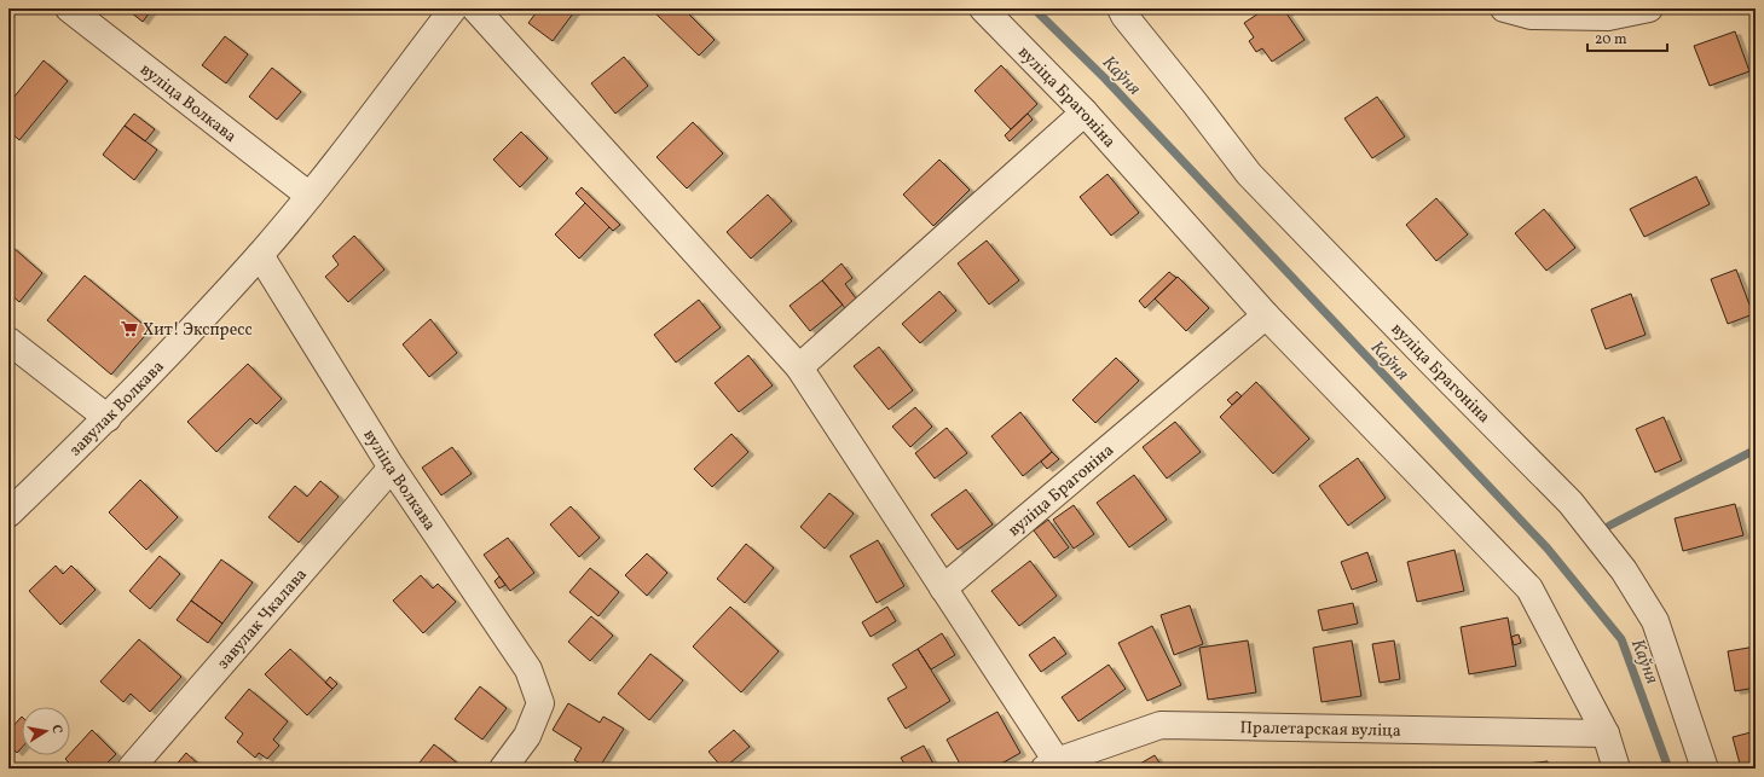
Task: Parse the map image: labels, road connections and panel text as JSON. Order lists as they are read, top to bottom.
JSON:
{
  "streets": {
    "street": [
      "вуліца Брагоніна",
      "вуліца Волкава",
      "завулак Волкава",
      "завулак Чкалава",
      "Пралетарская вуліца"
    ]
  },
  "crossings": [
    ["вуліца Брагоніна", "Пралетарская вуліца"],
    ["вуліца Волкава", "завулак Волкава"],
    ["вуліца Волкава", "завулак Чкалава"]
  ],
  "water": ["Каўня"],
  "places": {
    "supermarket": ["Хит! Экспресс"]
  },
  "scale_bar": "20 m",
  "north": "right"
}
